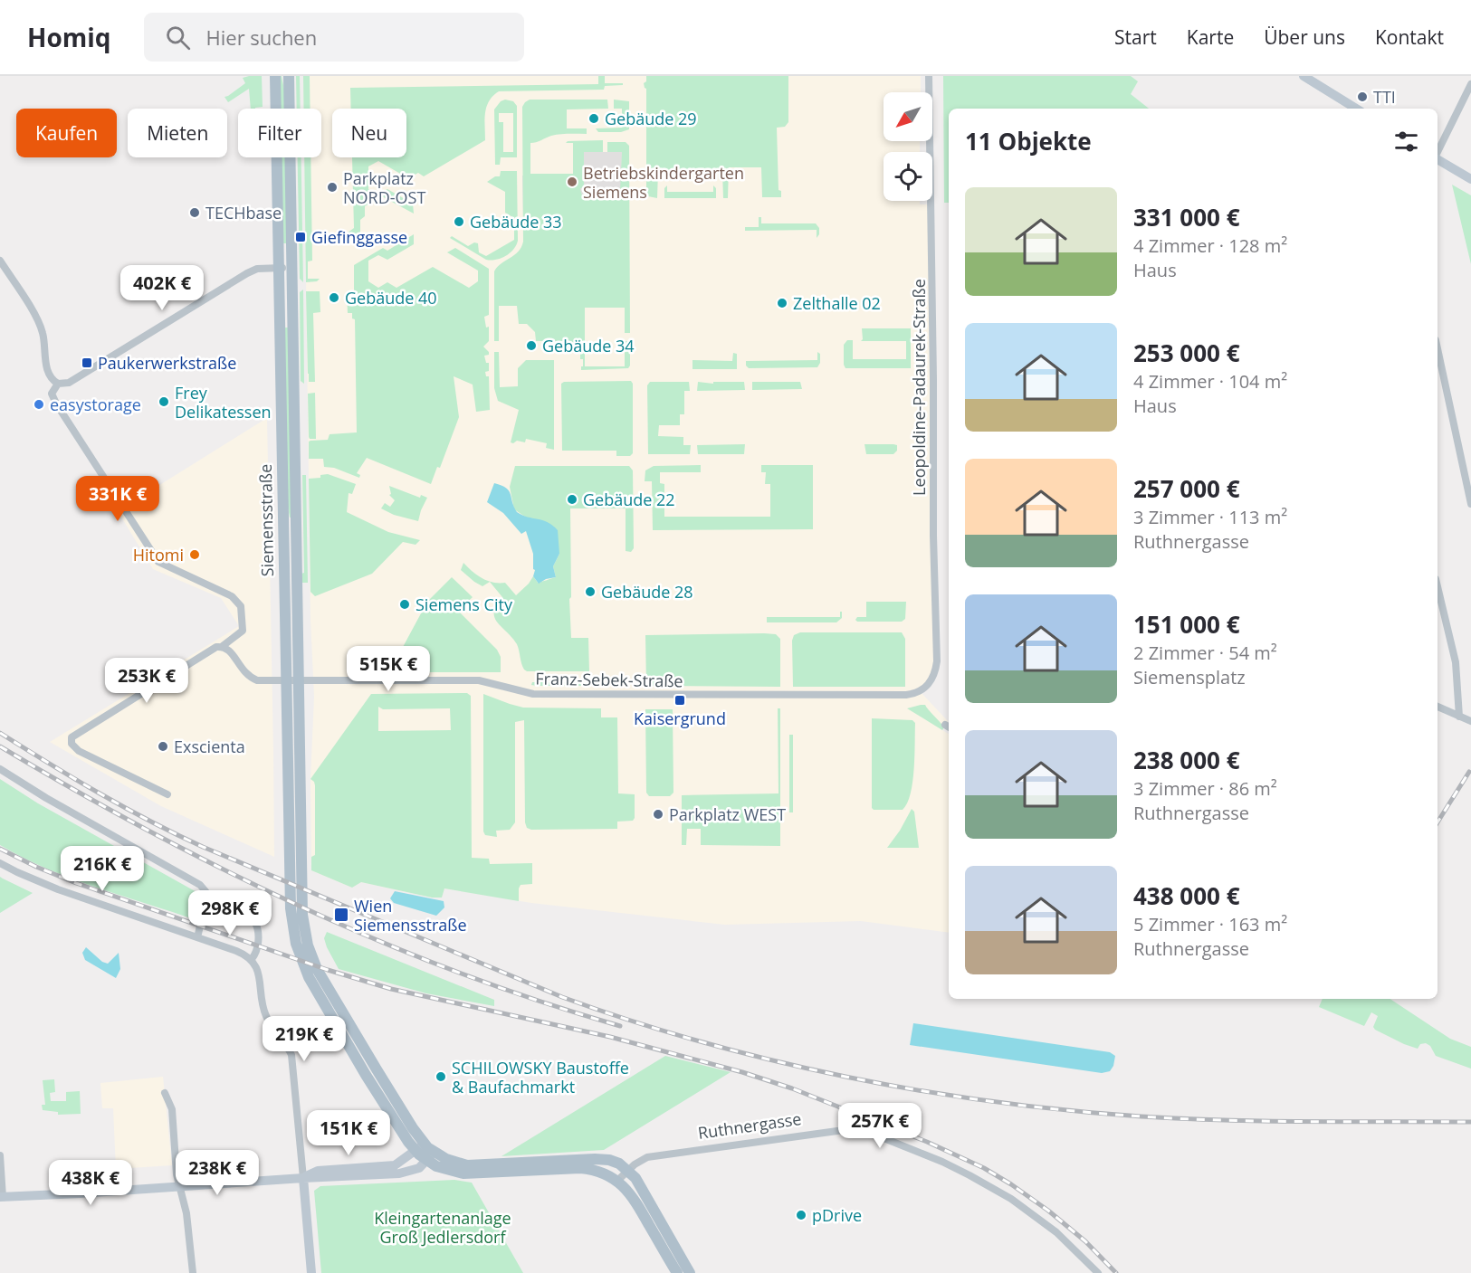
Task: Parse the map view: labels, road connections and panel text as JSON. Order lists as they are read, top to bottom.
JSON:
{
  "streets": {
    "main road": ["Siemensstraße"],
    "street": ["Leopoldine-Padaurek-Straße", "Franz-Sebek-Straße", "Ruthnergasse"]
  },
  "crossings": [
    ["Leopoldine-Padaurek-Straße", "Franz-Sebek-Straße"],
    ["Siemensstraße", "Franz-Sebek-Straße"]
  ],
  "parks": ["Kleingartenanlage Groß Jedlersdorf"],
  "places": {
    "other": [
      "TTI",
      "Gebäude 29",
      "Betriebskindergarten Siemens",
      "Parkplatz NORD-OST",
      "TECHbase",
      "Gebäude 33",
      "Gebäude 40",
      "Zelthalle 02",
      "Gebäude 34",
      "Frey Delikatessen",
      "easystorage",
      "Gebäude 22",
      "Hitomi",
      "Gebäude 28",
      "Siemens City",
      "Exscienta",
      "Parkplatz WEST",
      "SCHILOWSKY Baustoffe & Baufachmarkt",
      "pDrive"
    ],
    "transit": [
      "Giefinggasse",
      "Paukerwerkstraße",
      "Kaisergrund",
      "Wien Siemensstraße"
    ]
  },
  "north": "bottom left",
  "page": {
    "header": "Homiq",
    "search": "Hier suchen",
    "nav": [
      "Start",
      "Karte",
      "Über uns",
      "Kontakt"
    ],
    "chip": [
      "Kaufen",
      "Mieten",
      "Filter",
      "Neu"
    ],
    "heading": "11 Objekte",
    "list": [
      {
        "name": "331 000 €",
        "note": "4 Zimmer · 128 m² · Haus"
      },
      {
        "name": "253 000 €",
        "note": "4 Zimmer · 104 m² · Haus"
      },
      {
        "name": "257 000 €",
        "note": "3 Zimmer · 113 m² · Ruthnergasse"
      },
      {
        "name": "151 000 €",
        "note": "2 Zimmer · 54 m² · Siemensplatz"
      },
      {
        "name": "238 000 €",
        "note": "3 Zimmer · 86 m² · Ruthnergasse"
      },
      {
        "name": "438 000 €",
        "note": "5 Zimmer · 163 m² · Ruthnergasse"
      }
    ],
    "price": [
      "402K €",
      "331K €",
      "515K €",
      "253K €",
      "216K €",
      "298K €",
      "219K €",
      "257K €",
      "151K €",
      "238K €",
      "438K €"
    ]
  }
}
